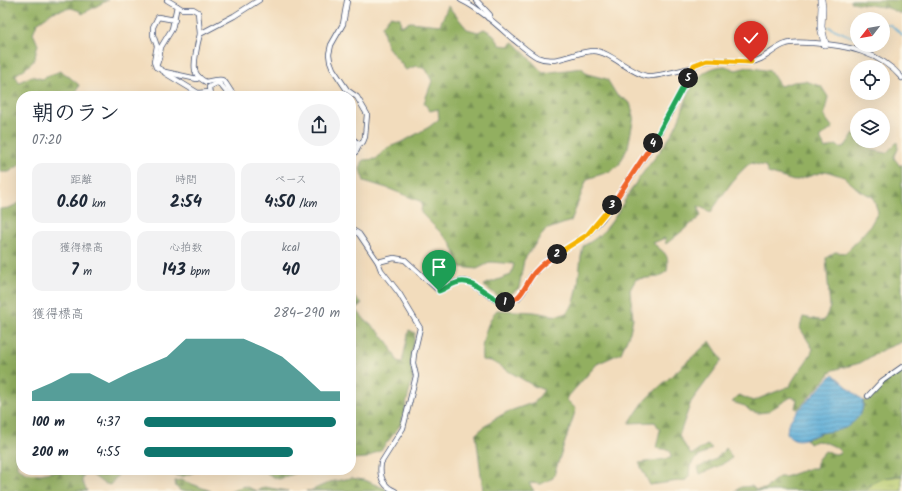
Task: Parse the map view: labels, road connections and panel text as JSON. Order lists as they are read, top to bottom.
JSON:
{
  "north": "bottom left",
  "page": {
    "pins": [
      "5",
      "4",
      "3",
      "2",
      "1"
    ],
    "heading": ["朝のラン", "07:20"],
    "stats": [
      ["距離", "0.60 km"],
      ["時間", "2:54"],
      ["ペース", "4:50 /km"],
      ["獲得標高", "7 m"],
      ["心拍数", "143 bpm"],
      ["kcal", "40"]
    ],
    "chart": ["獲得標高", "284–290 m"],
    "list": [
      {
        "name": "100 m",
        "note": "4:37"
      },
      {
        "name": "200 m",
        "note": "4:55"
      }
    ]
  }
}
